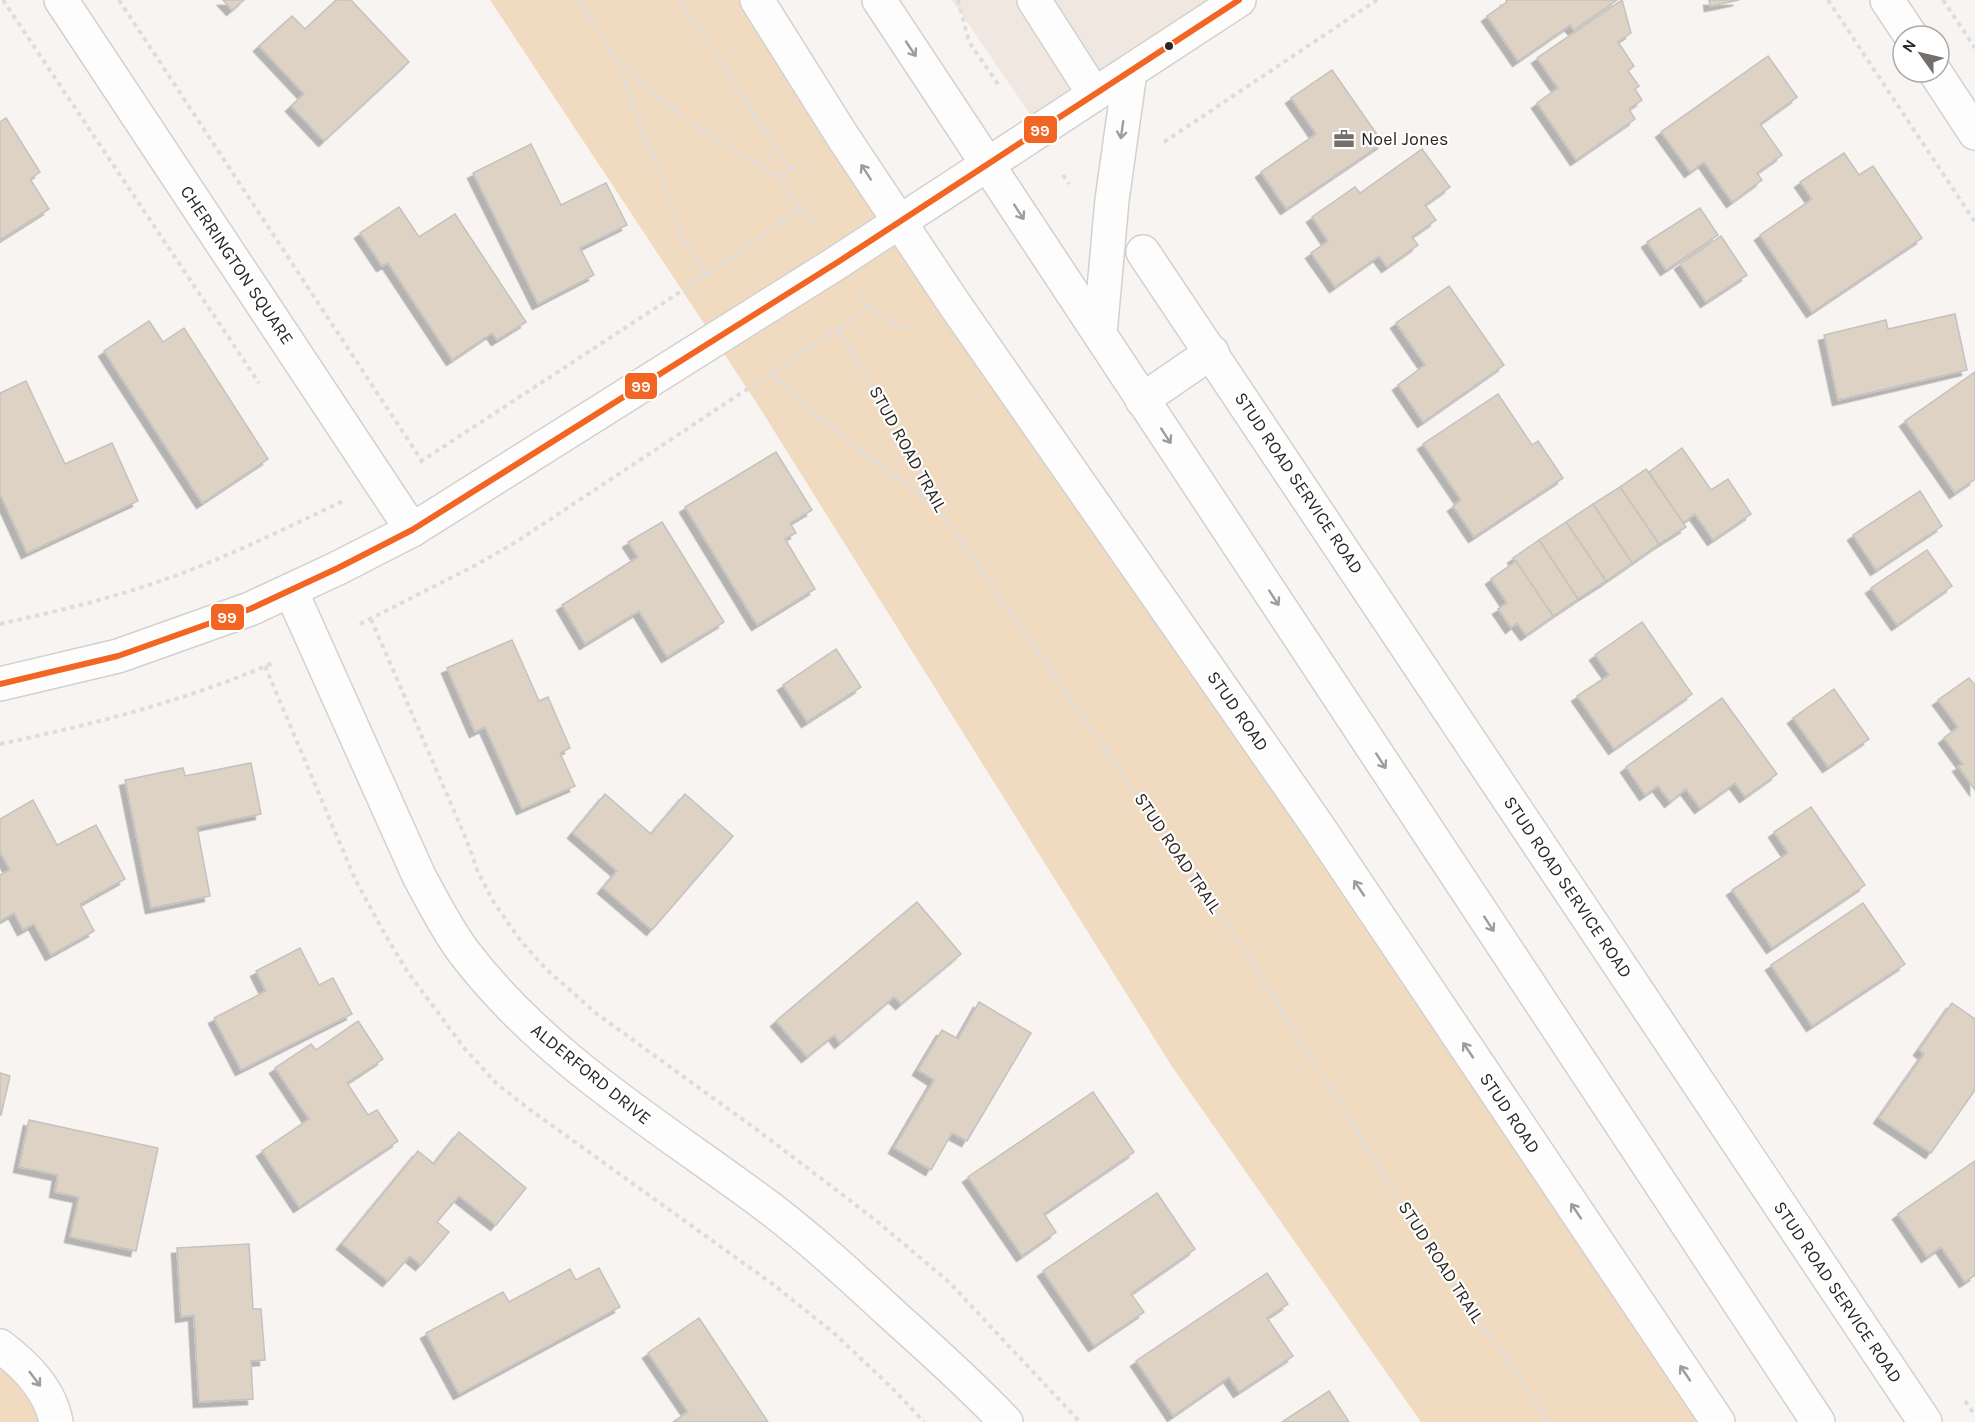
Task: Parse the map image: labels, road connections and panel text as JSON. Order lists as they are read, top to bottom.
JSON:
{
  "streets": {
    "street": [
      "CHERRINGTON SQUARE",
      "STUD ROAD SERVICE ROAD",
      "STUD ROAD",
      "ALDERFORD DRIVE"
    ],
    "path": ["STUD ROAD TRAIL"]
  },
  "places": {
    "office": ["Noel Jones"]
  },
  "lines": ["transit line 99"],
  "north": "top left"
}
